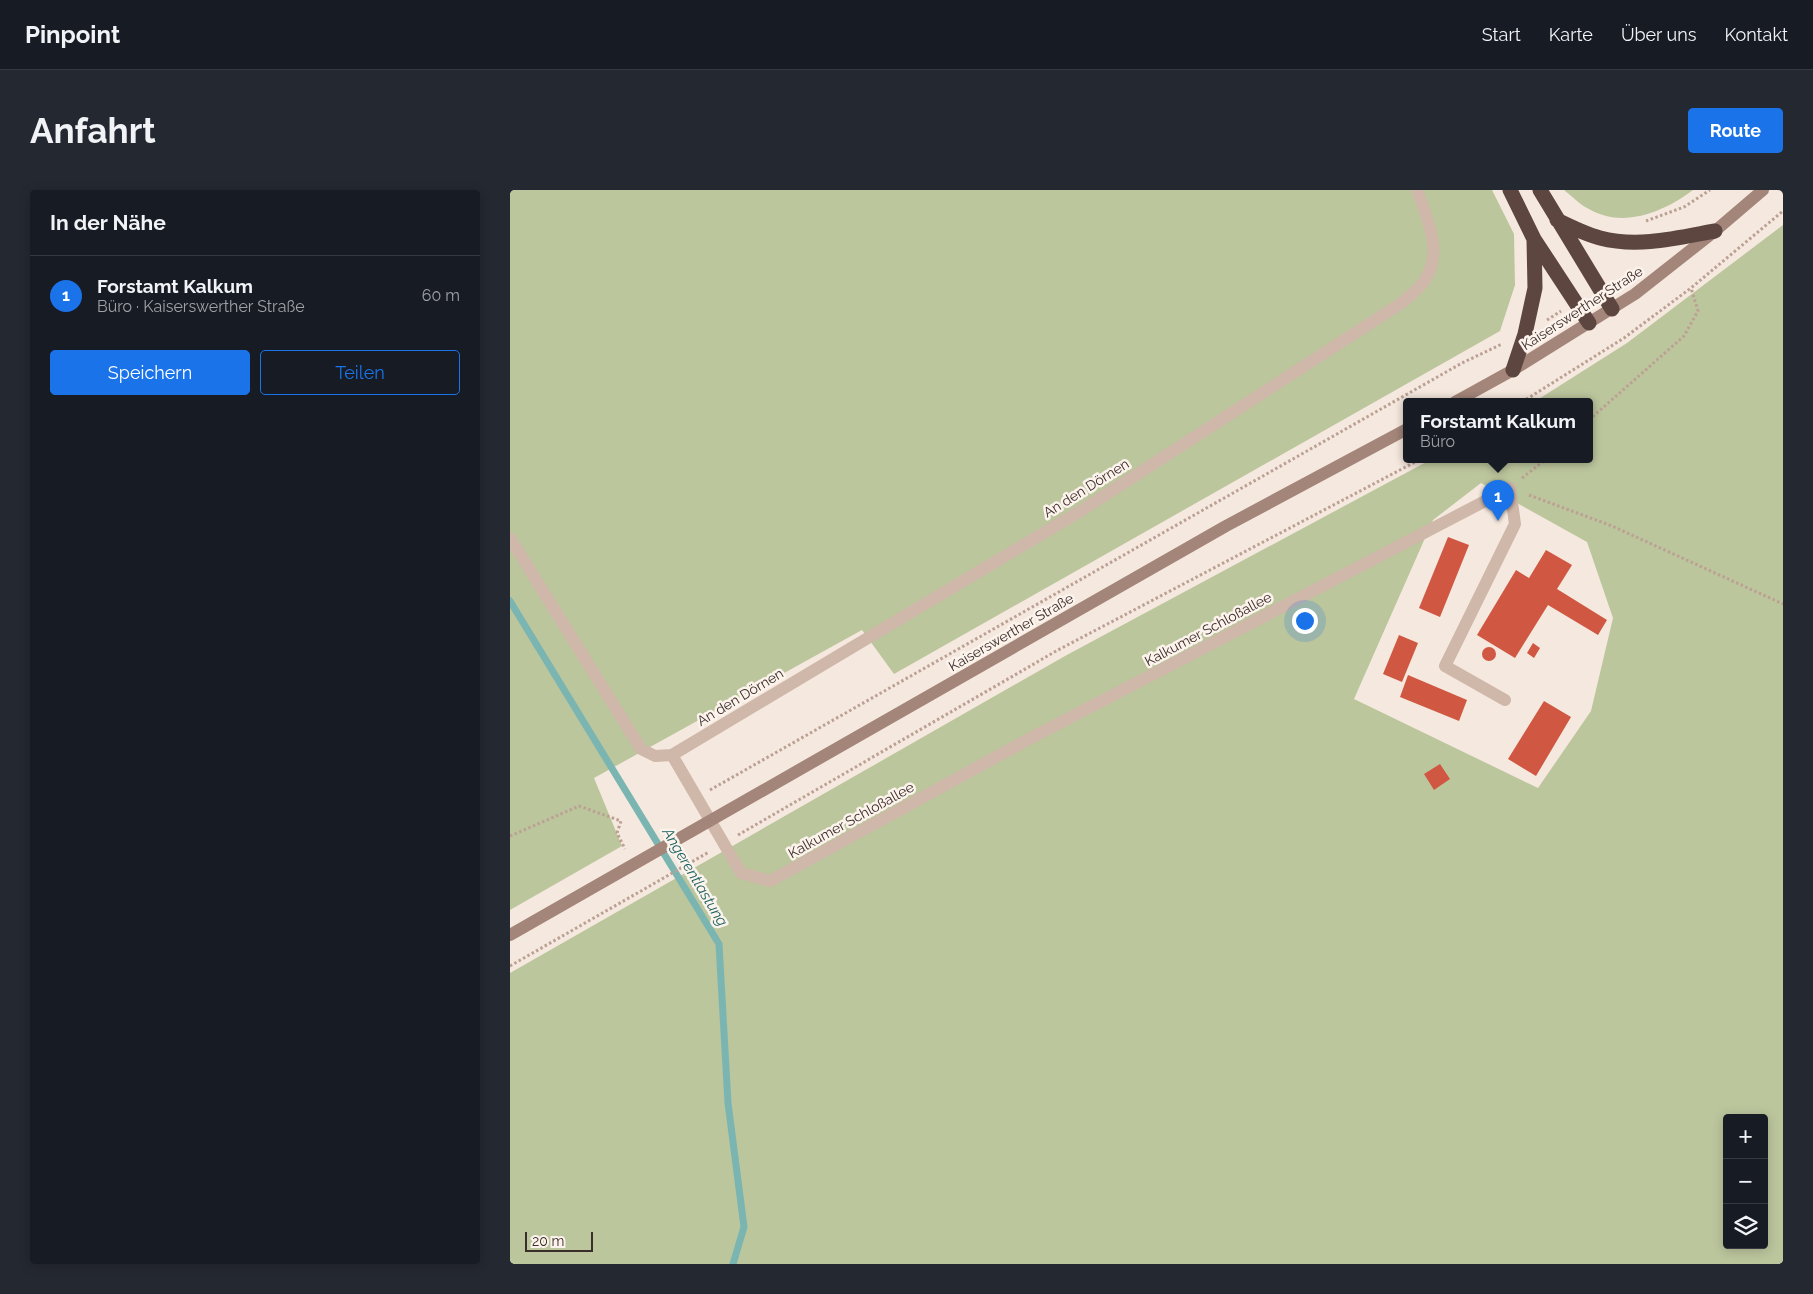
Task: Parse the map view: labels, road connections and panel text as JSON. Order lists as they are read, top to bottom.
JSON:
{
  "streets": {
    "main road": ["Kaiserswerther Straße"],
    "lane": ["An den Dörnen", "Kalkumer Schloßallee"]
  },
  "crossings": [
    ["Kaiserswerther Straße", "Kalkumer Schloßallee"],
    ["An den Dörnen", "Kalkumer Schloßallee"]
  ],
  "water": ["Angerentlastung"],
  "scale_bar": "20 m",
  "page": {
    "header": "Pinpoint",
    "nav": [
      "Start",
      "Karte",
      "Über uns",
      "Kontakt"
    ],
    "buttons": [
      "Route",
      ["Speichern", "Teilen"]
    ],
    "title": "Anfahrt",
    "heading": "In der Nähe",
    "list": [
      {
        "mark": "1",
        "name": "Forstamt Kalkum",
        "note": "Büro · Kaiserswerther Straße",
        "value": "60 m"
      }
    ],
    "popup": ["Forstamt Kalkum", "Büro"],
    "pins": "1",
    "map_buttons": ["+", "−"],
    "scale": "20 m"
  }
}
